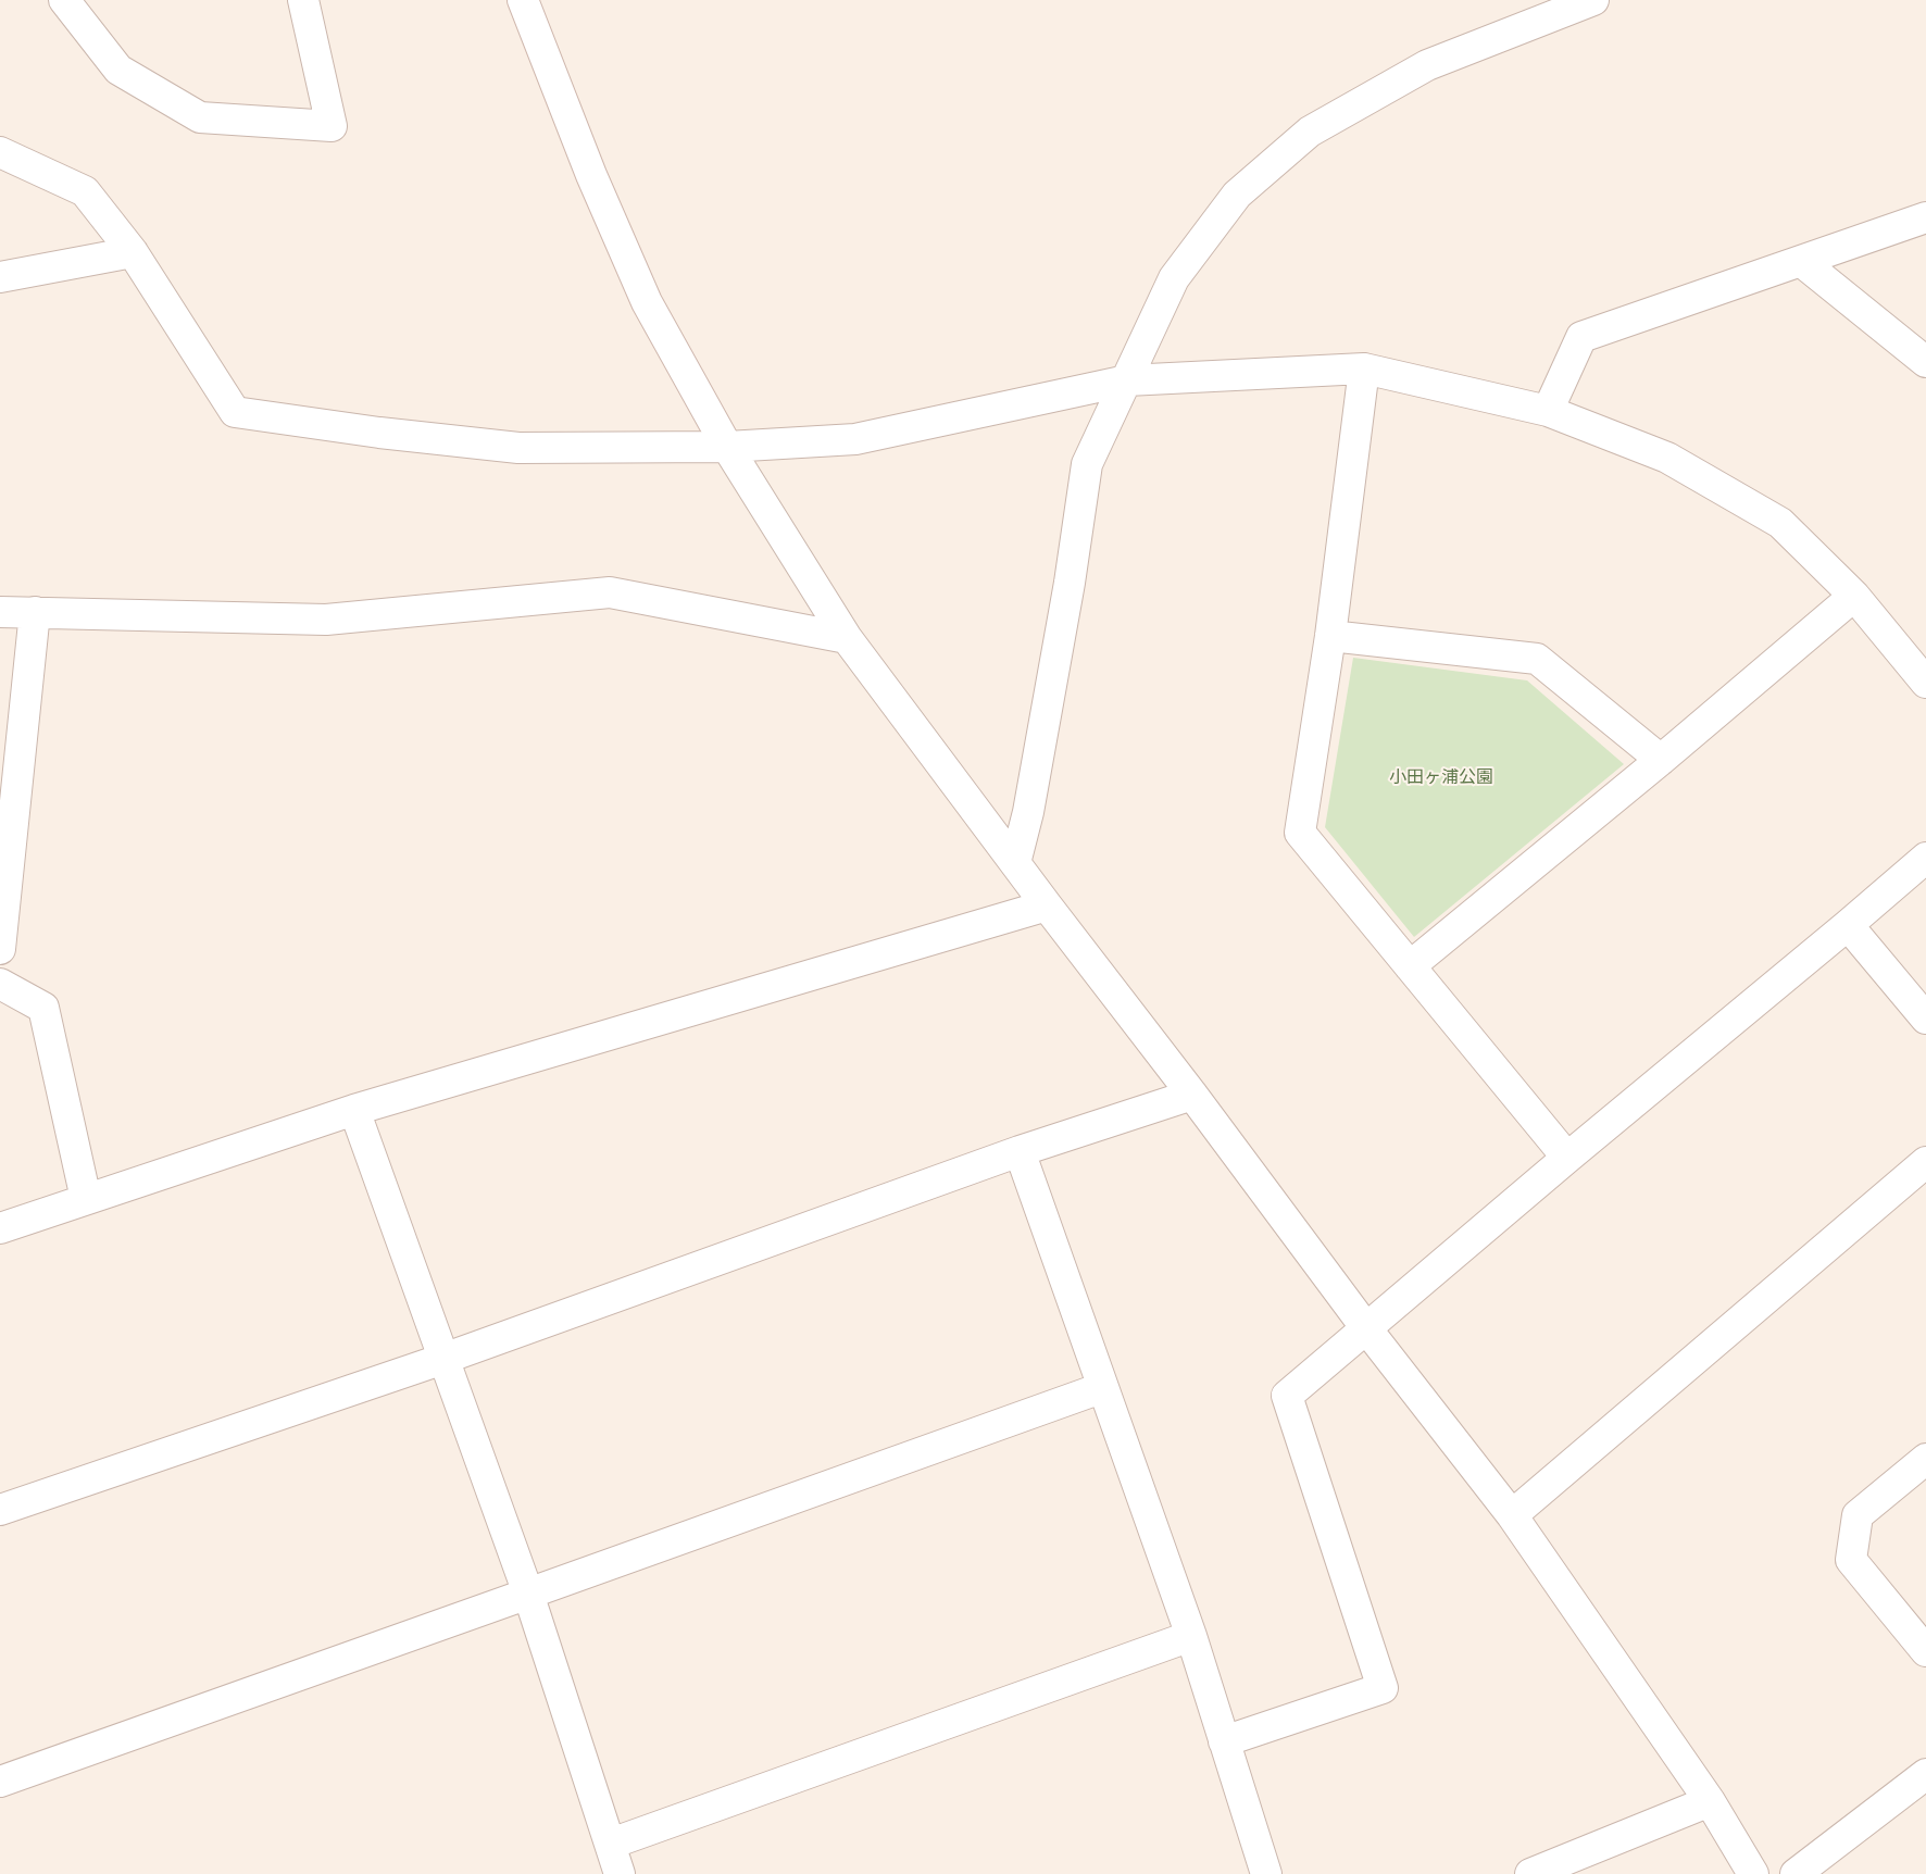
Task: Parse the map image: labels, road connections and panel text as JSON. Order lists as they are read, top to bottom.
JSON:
{
  "parks": ["小田ヶ浦公園"]
}
